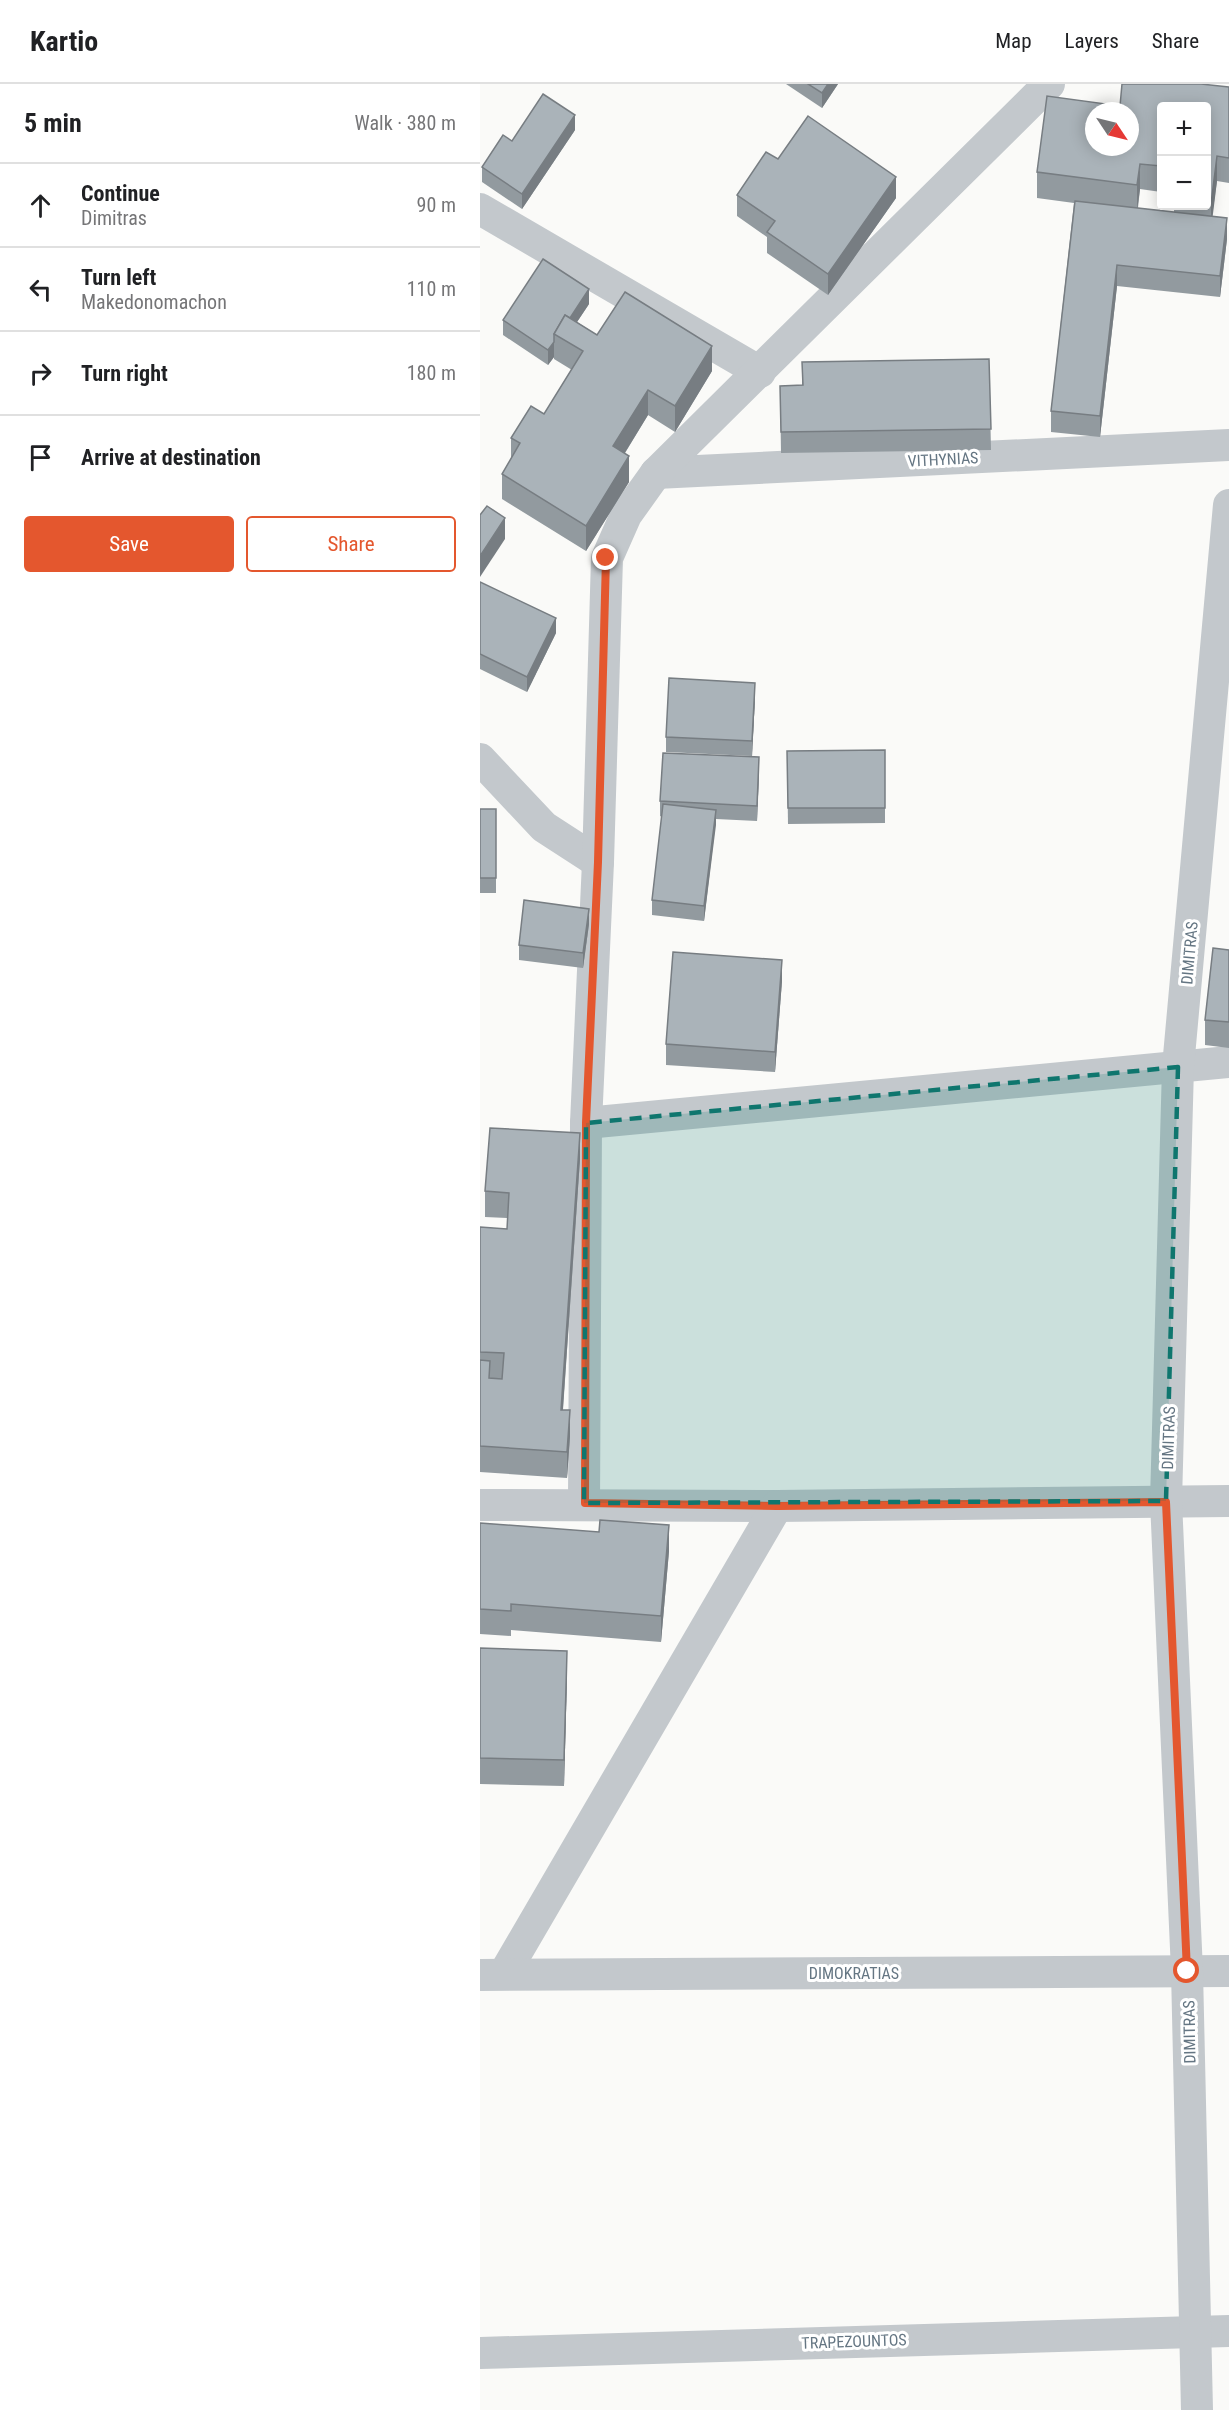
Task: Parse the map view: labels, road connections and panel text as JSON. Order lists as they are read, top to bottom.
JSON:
{
  "streets": {
    "street": [
      "VITHYNIAS",
      "DIMITRAS",
      "DIMOKRATIAS",
      "TRAPEZOUNTOS"
    ]
  },
  "crossings": [
    ["DIMITRAS", "DIMOKRATIAS"],
    ["DIMITRAS", "TRAPEZOUNTOS"]
  ],
  "north": "bottom right",
  "page": {
    "header": "Kartio",
    "nav": ["Map", "Layers", "Share"],
    "heading": ["5 min", "Walk · 380 m"],
    "map_buttons": ["+", "−"],
    "list": [
      ["Continue", "Dimitras", "90 m"],
      ["Turn left", "Makedonomachon", "110 m"],
      ["Turn right", "180 m"],
      "Arrive at destination"
    ],
    "buttons": ["Save", "Share"]
  }
}
